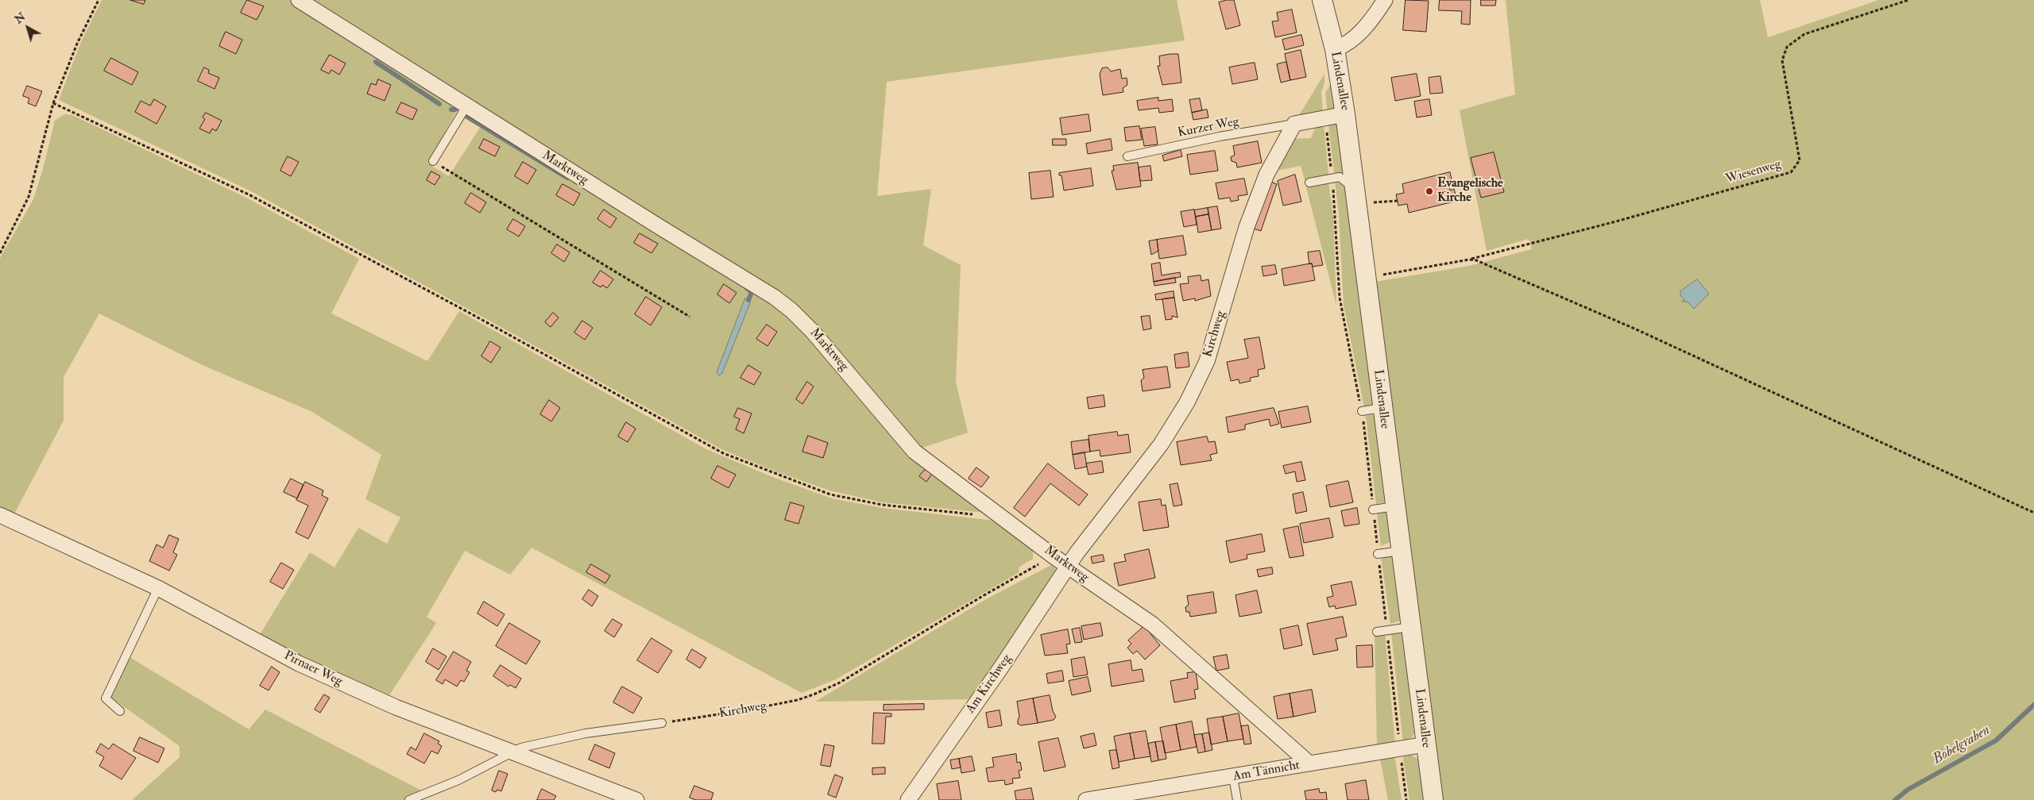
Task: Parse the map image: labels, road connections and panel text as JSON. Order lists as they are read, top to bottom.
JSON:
{
  "streets": {
    "street": [
      "Lindenallee",
      "Marktweg",
      "Kirchweg",
      "Pirnaer Weg",
      "Am Kirchweg",
      "Am Tännicht"
    ],
    "lane": ["Kurzer Weg"],
    "path": ["Wiesenweg"]
  },
  "crossings": [
    ["Lindenallee", "Wiesenweg"],
    ["Lindenallee", "Am Tännicht"],
    ["Kurzer Weg", "Kirchweg"],
    ["Marktweg", "Kirchweg"],
    ["Marktweg", "Am Kirchweg"],
    ["Marktweg", "Am Tännicht"],
    ["Kirchweg", "Am Kirchweg"]
  ],
  "water": ["Bobelgraben"],
  "places": ["Evangelische Kirche"],
  "north": "top left"
}
